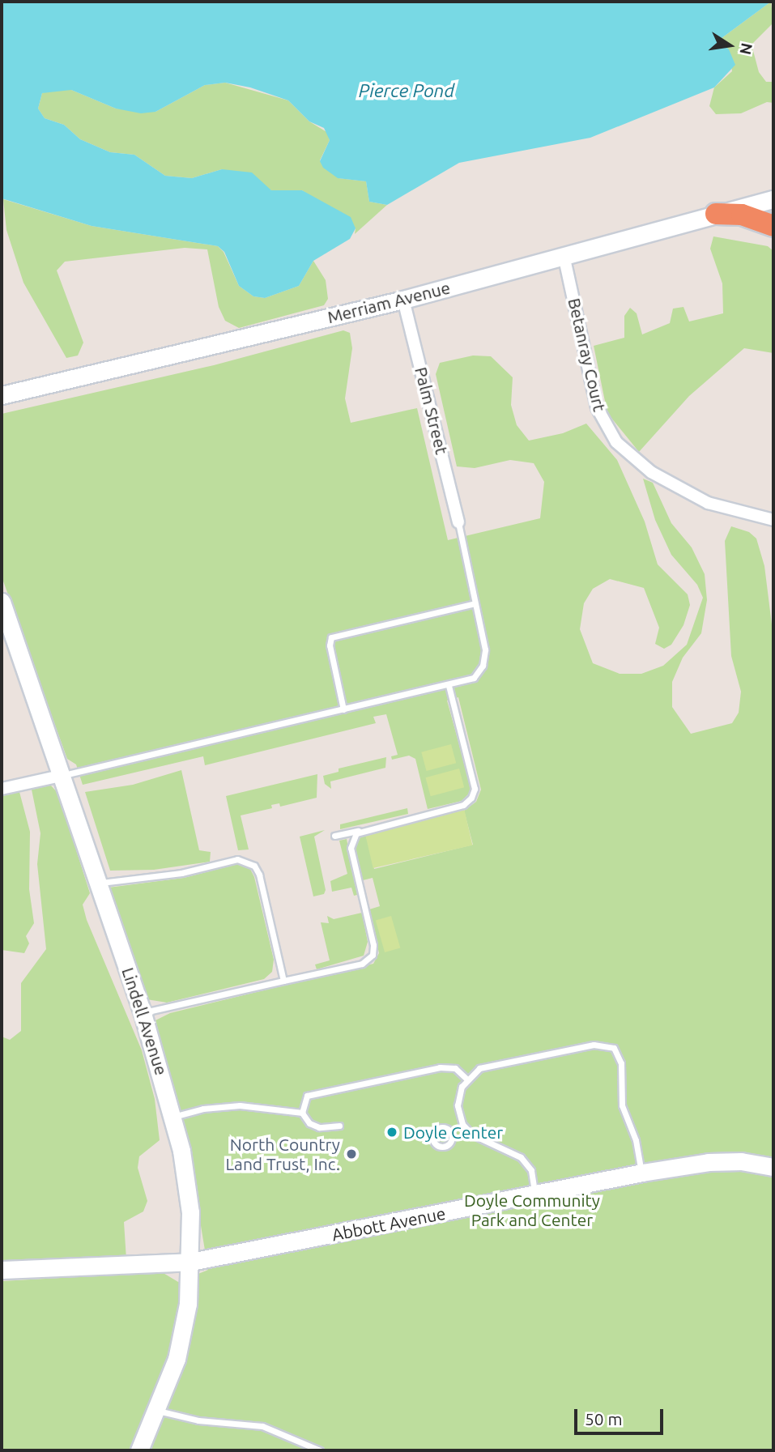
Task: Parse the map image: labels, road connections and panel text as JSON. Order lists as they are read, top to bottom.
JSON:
{
  "streets": {
    "street": [
      "Merriam Avenue",
      "Betanray Court",
      "Palm Street",
      "Lindell Avenue",
      "Abbott Avenue"
    ]
  },
  "crossings": [
    ["Merriam Avenue", "Betanray Court"],
    ["Merriam Avenue", "Palm Street"],
    ["Lindell Avenue", "Abbott Avenue"]
  ],
  "water": ["Pierce Pond"],
  "parks": ["Doyle Community Park and Center"],
  "places": ["Doyle Center", "North Country Land Trust, Inc."],
  "scale_bar": "50 m",
  "north": "right"
}
